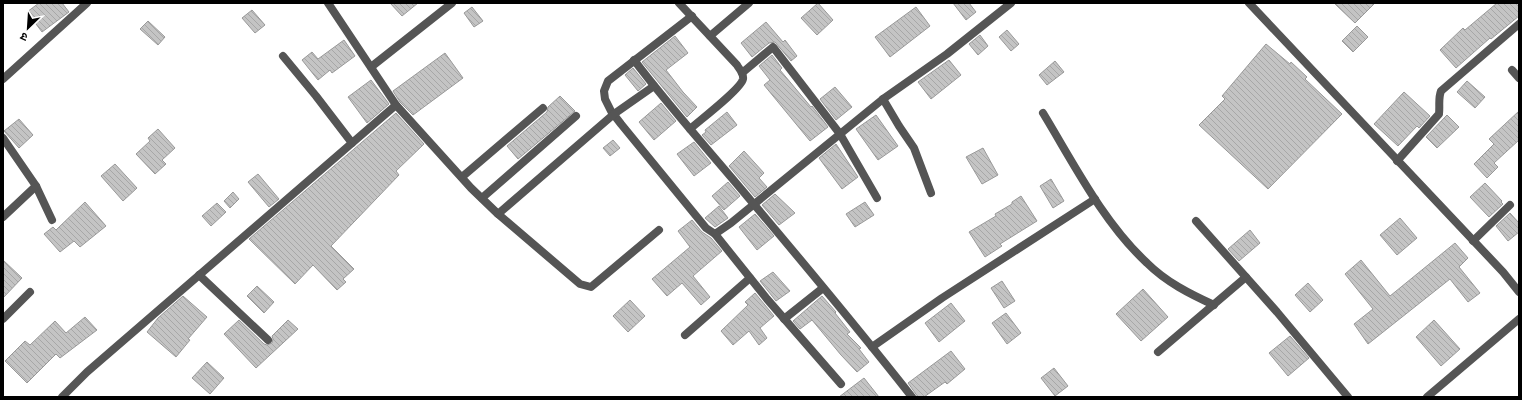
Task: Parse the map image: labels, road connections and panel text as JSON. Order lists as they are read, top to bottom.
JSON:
{
  "north": "bottom left"
}
